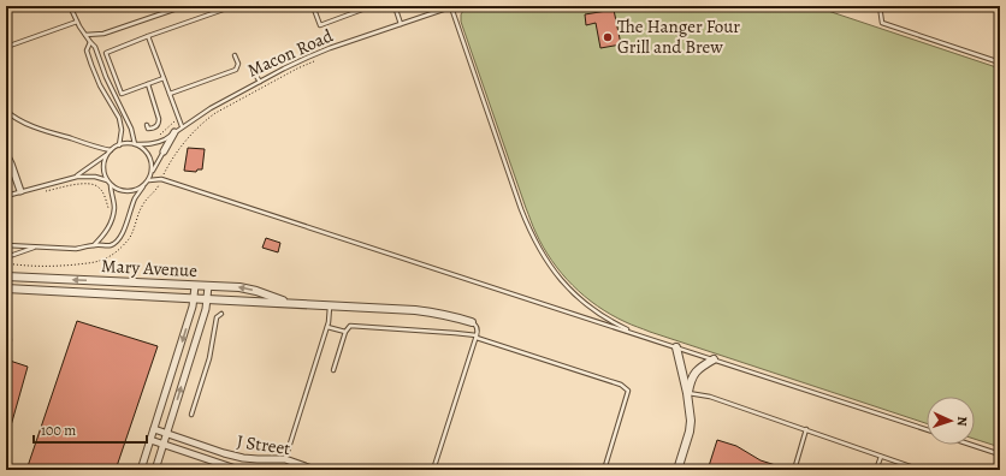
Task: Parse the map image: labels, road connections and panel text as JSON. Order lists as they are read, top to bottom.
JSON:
{
  "streets": {
    "street": ["Macon Road", "Mary Avenue", "J Street"]
  },
  "places": ["The Hanger Four Grill and Brew"],
  "scale_bar": "100 m",
  "north": "right"
}
